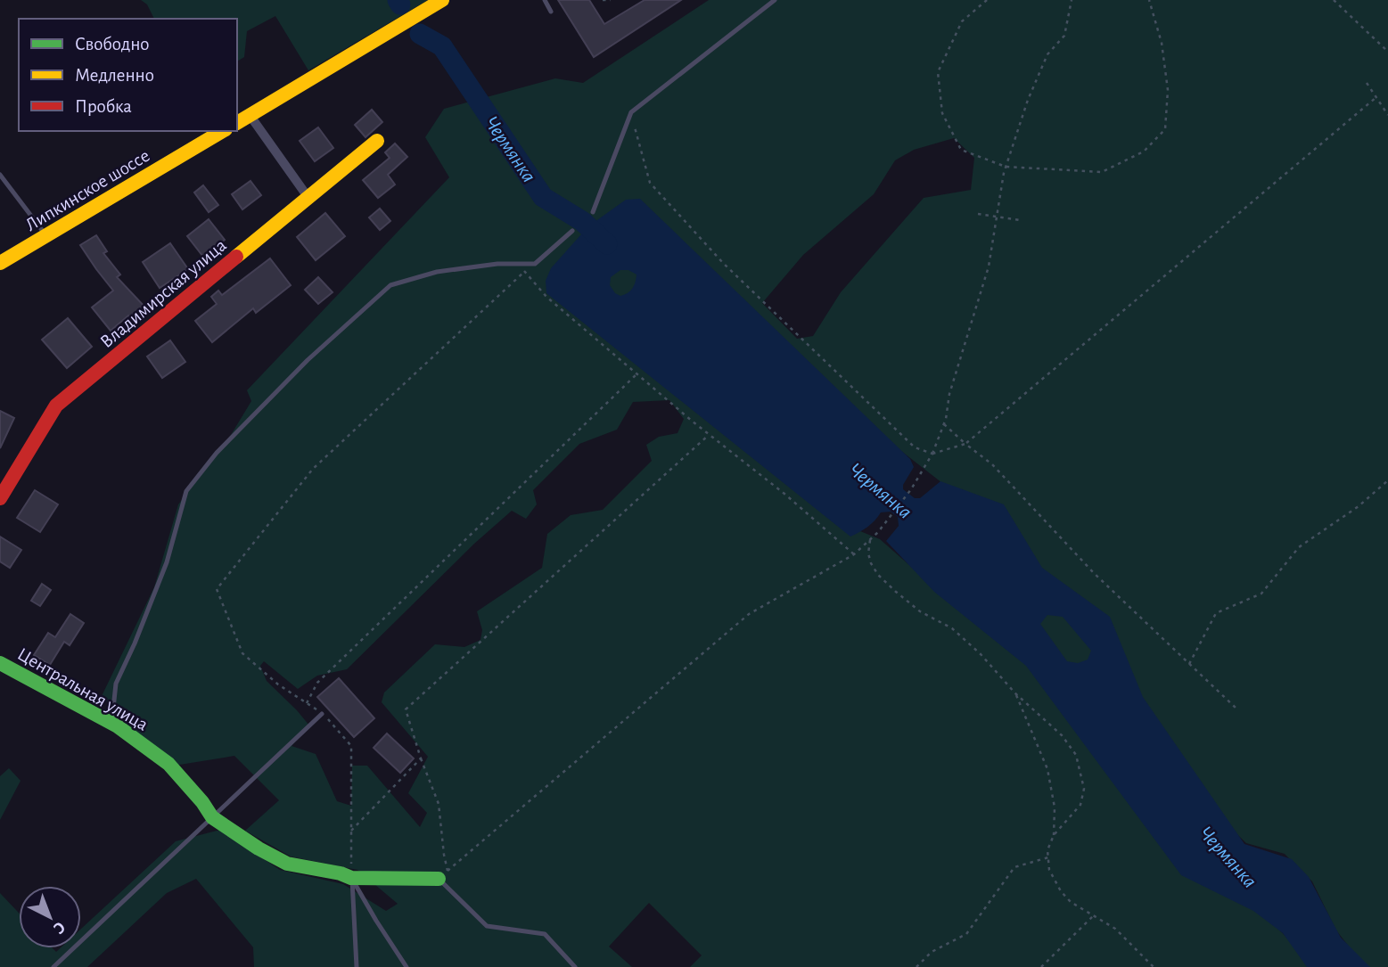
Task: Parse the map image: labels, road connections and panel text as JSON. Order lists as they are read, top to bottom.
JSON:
{
  "streets": {
    "street": ["Липкинское шоссе", "Владимирская улица", "Центральная улица"]
  },
  "water": ["Чермянка"],
  "legend": ["Свободно", "Медленно", "Пробка"],
  "north": "bottom right"
}
